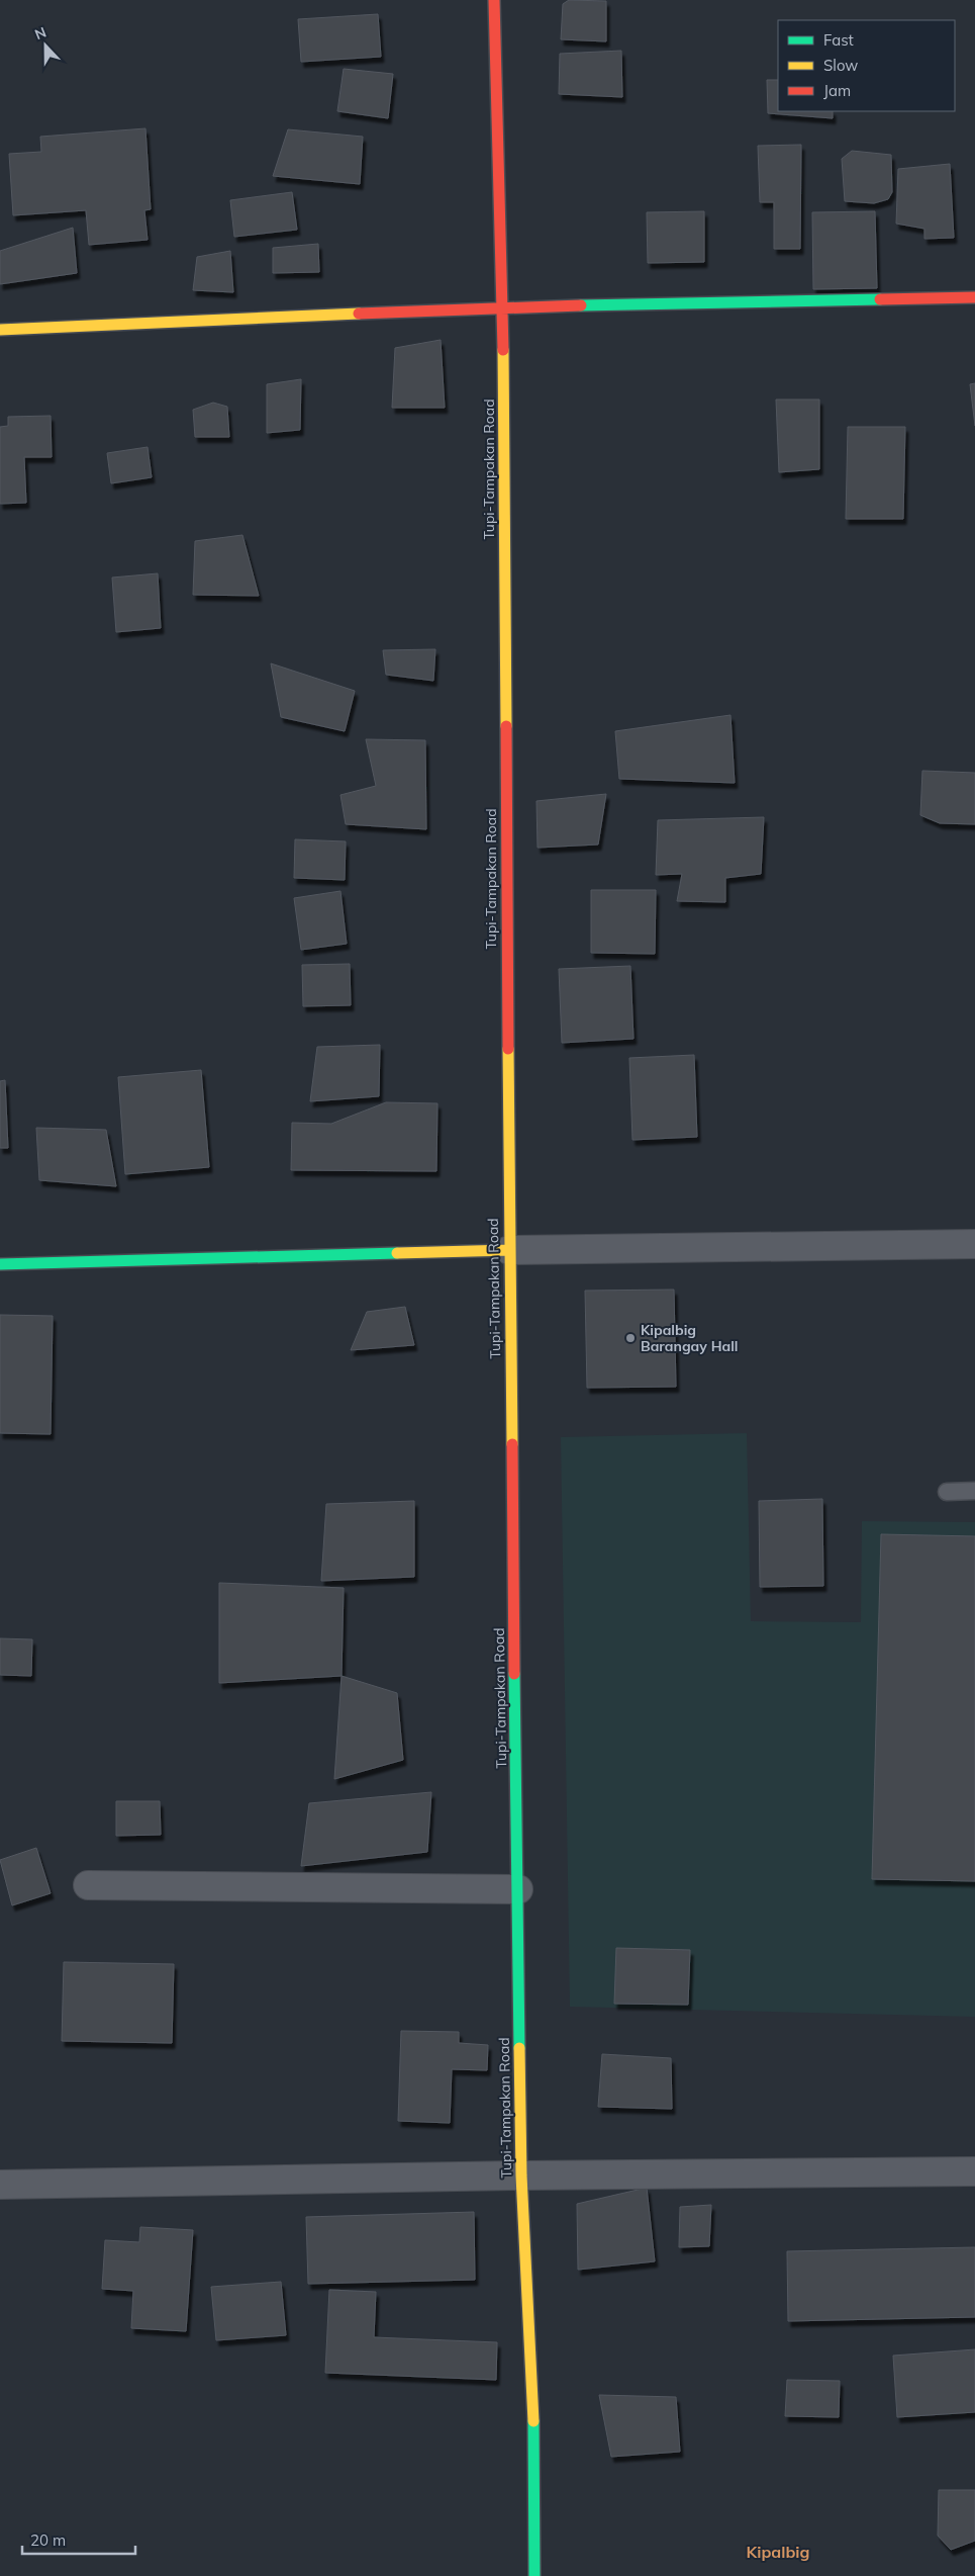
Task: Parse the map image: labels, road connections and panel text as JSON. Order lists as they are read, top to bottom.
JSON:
{
  "streets": {
    "main road": ["Tupi-Tampakan Road"]
  },
  "districts": ["Kipalbig"],
  "places": ["Kipalbig Barangay Hall"],
  "legend": ["Fast", "Slow", "Jam"],
  "scale_bar": "20 m",
  "north": "top"
}
